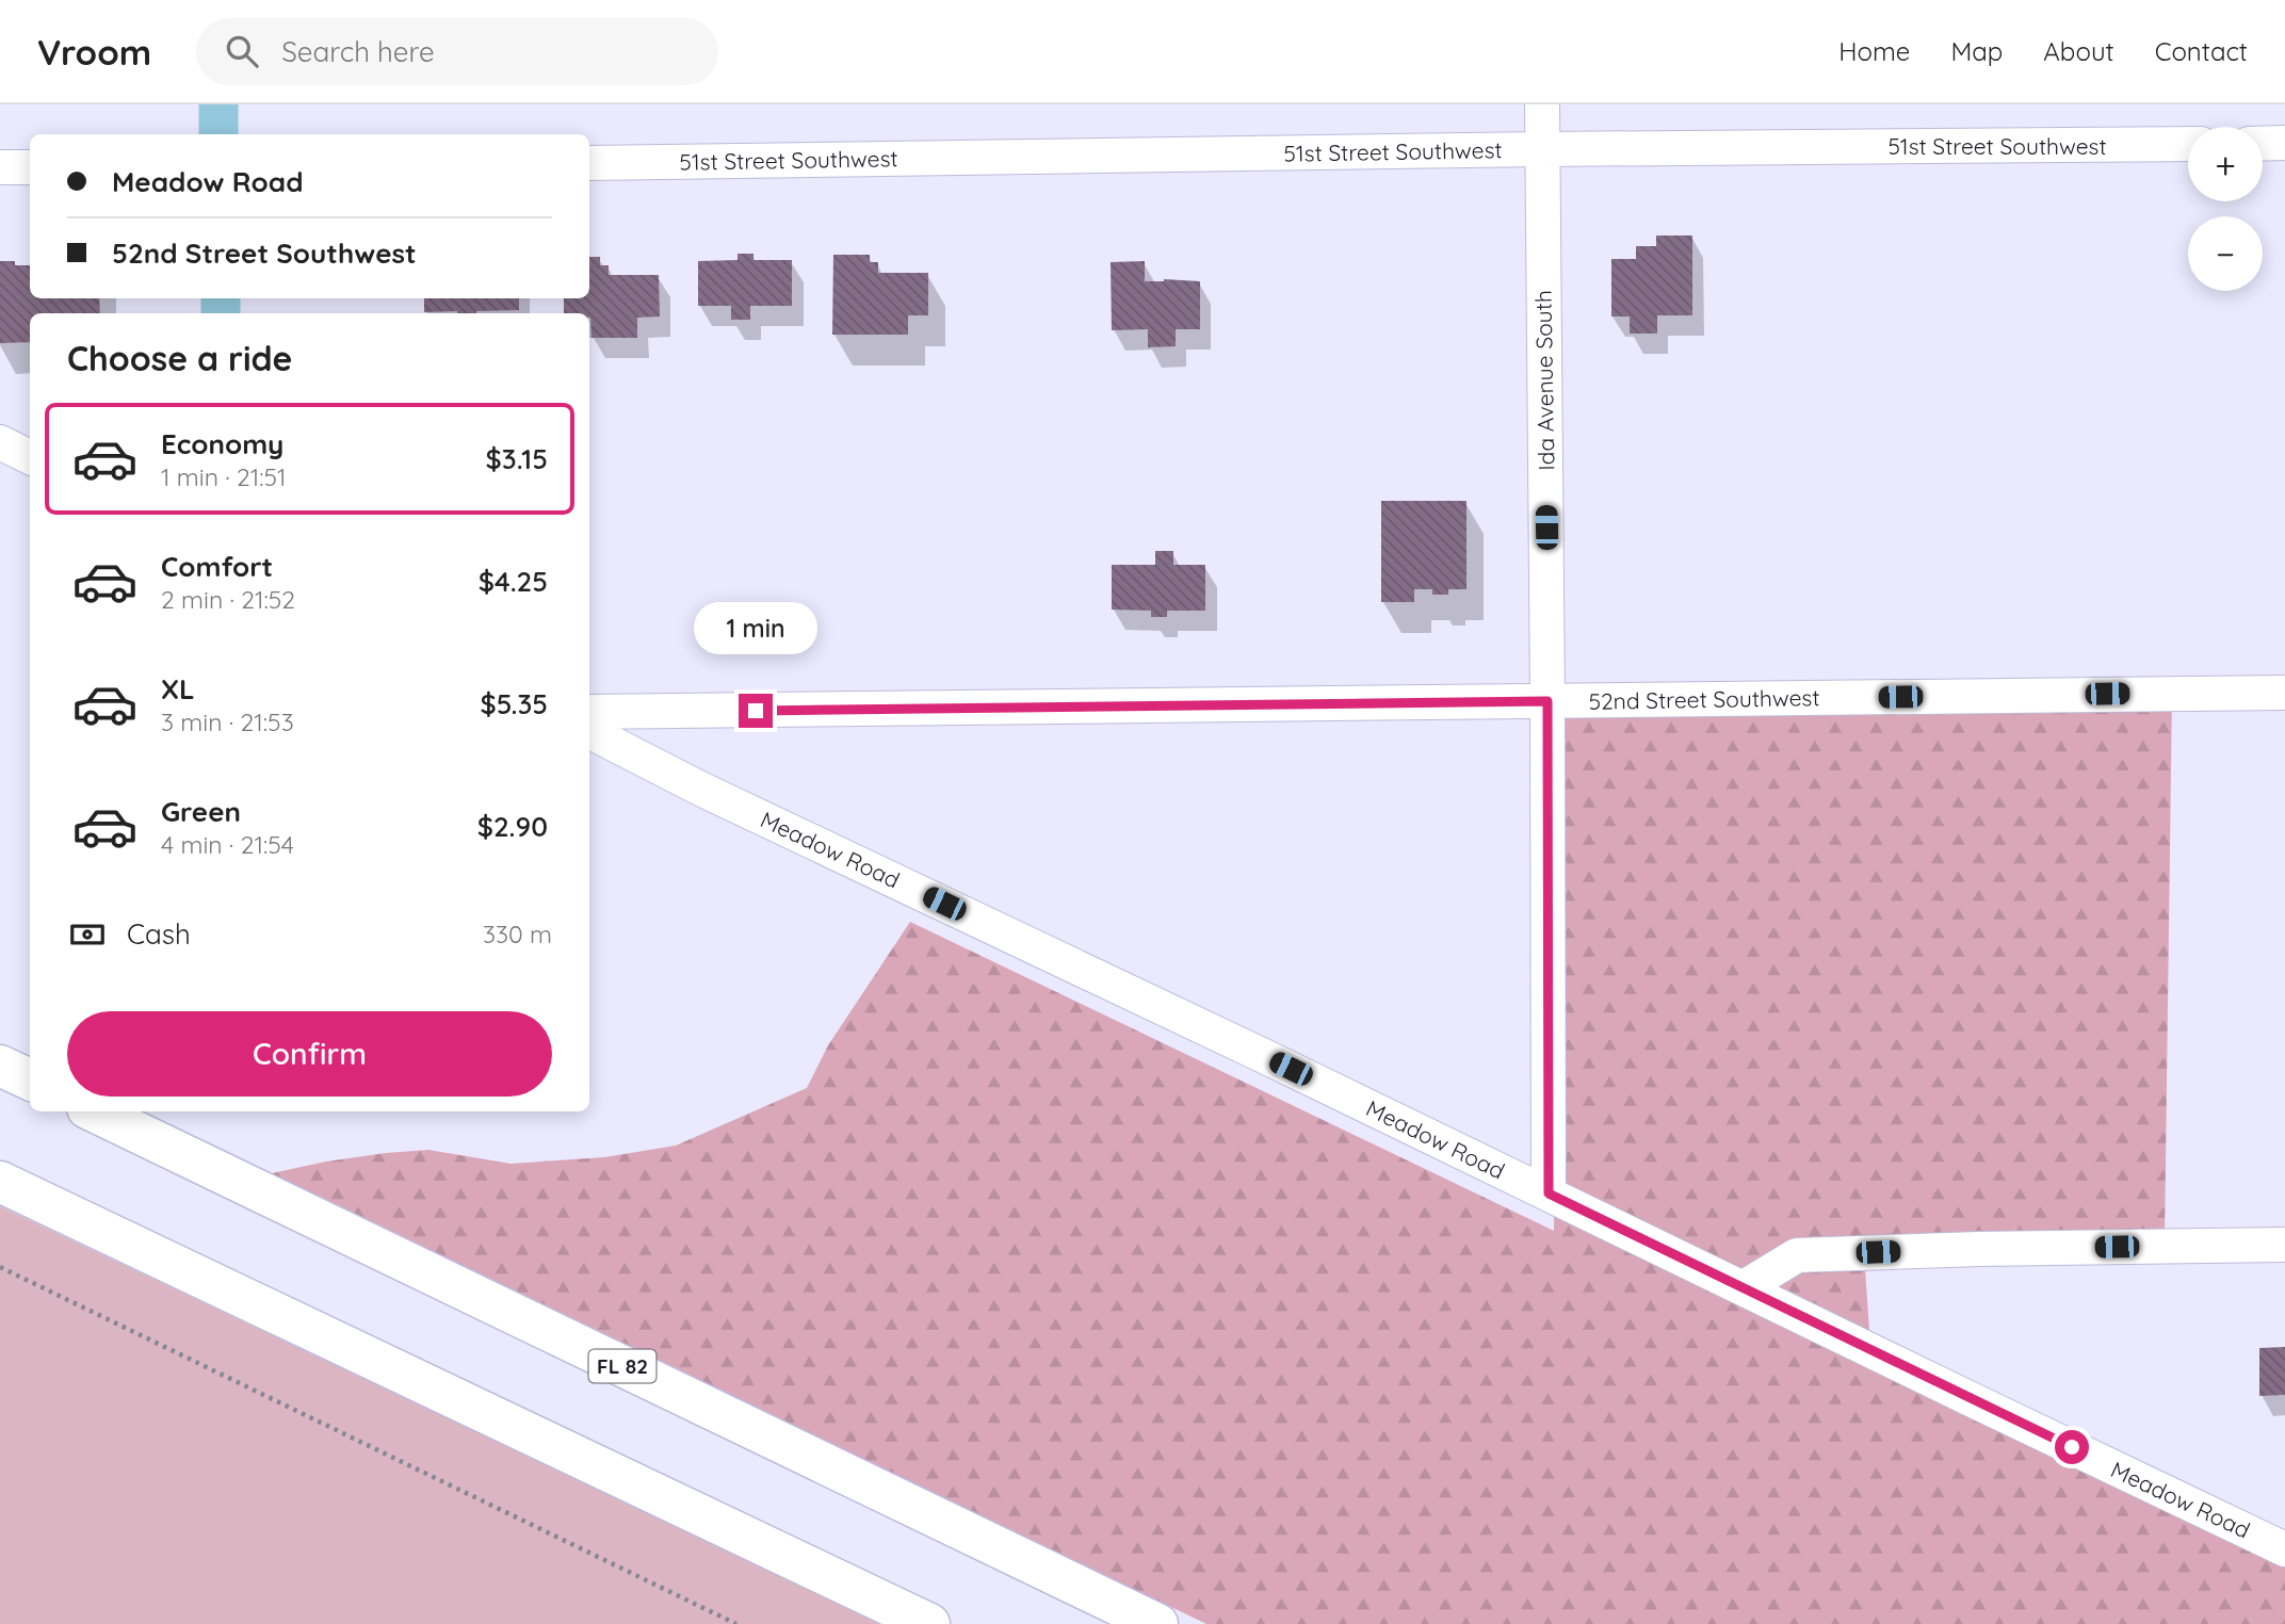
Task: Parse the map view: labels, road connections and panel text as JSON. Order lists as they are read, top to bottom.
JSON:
{
  "streets": {
    "highway": ["FL 82"],
    "street": [
      "51st Street Southwest",
      "Ida Avenue South",
      "52nd Street Southwest",
      "Meadow Road"
    ]
  },
  "crossings": [
    ["51st Street Southwest", "Ida Avenue South"],
    ["Ida Avenue South", "52nd Street Southwest"],
    ["Ida Avenue South", "Meadow Road"]
  ],
  "page": {
    "header": "Vroom",
    "search": "Search here",
    "nav": [
      "Home",
      "Map",
      "About",
      "Contact"
    ],
    "map_buttons": ["+", "−"],
    "banner": ["Meadow Road", "52nd Street Southwest"],
    "heading": "Choose a ride",
    "list": [
      {
        "name": "Economy",
        "note": "1 min · 21:51",
        "value": "$3.15"
      },
      {
        "name": "Comfort",
        "note": "2 min · 21:52",
        "value": "$4.25"
      },
      {
        "name": "XL",
        "note": "3 min · 21:53",
        "value": "$5.35"
      },
      {
        "name": "Green",
        "note": "4 min · 21:54",
        "value": "$2.90"
      }
    ],
    "bubble": "1 min",
    "pay": ["Cash", "330 m"],
    "buttons": "Confirm"
  }
}
